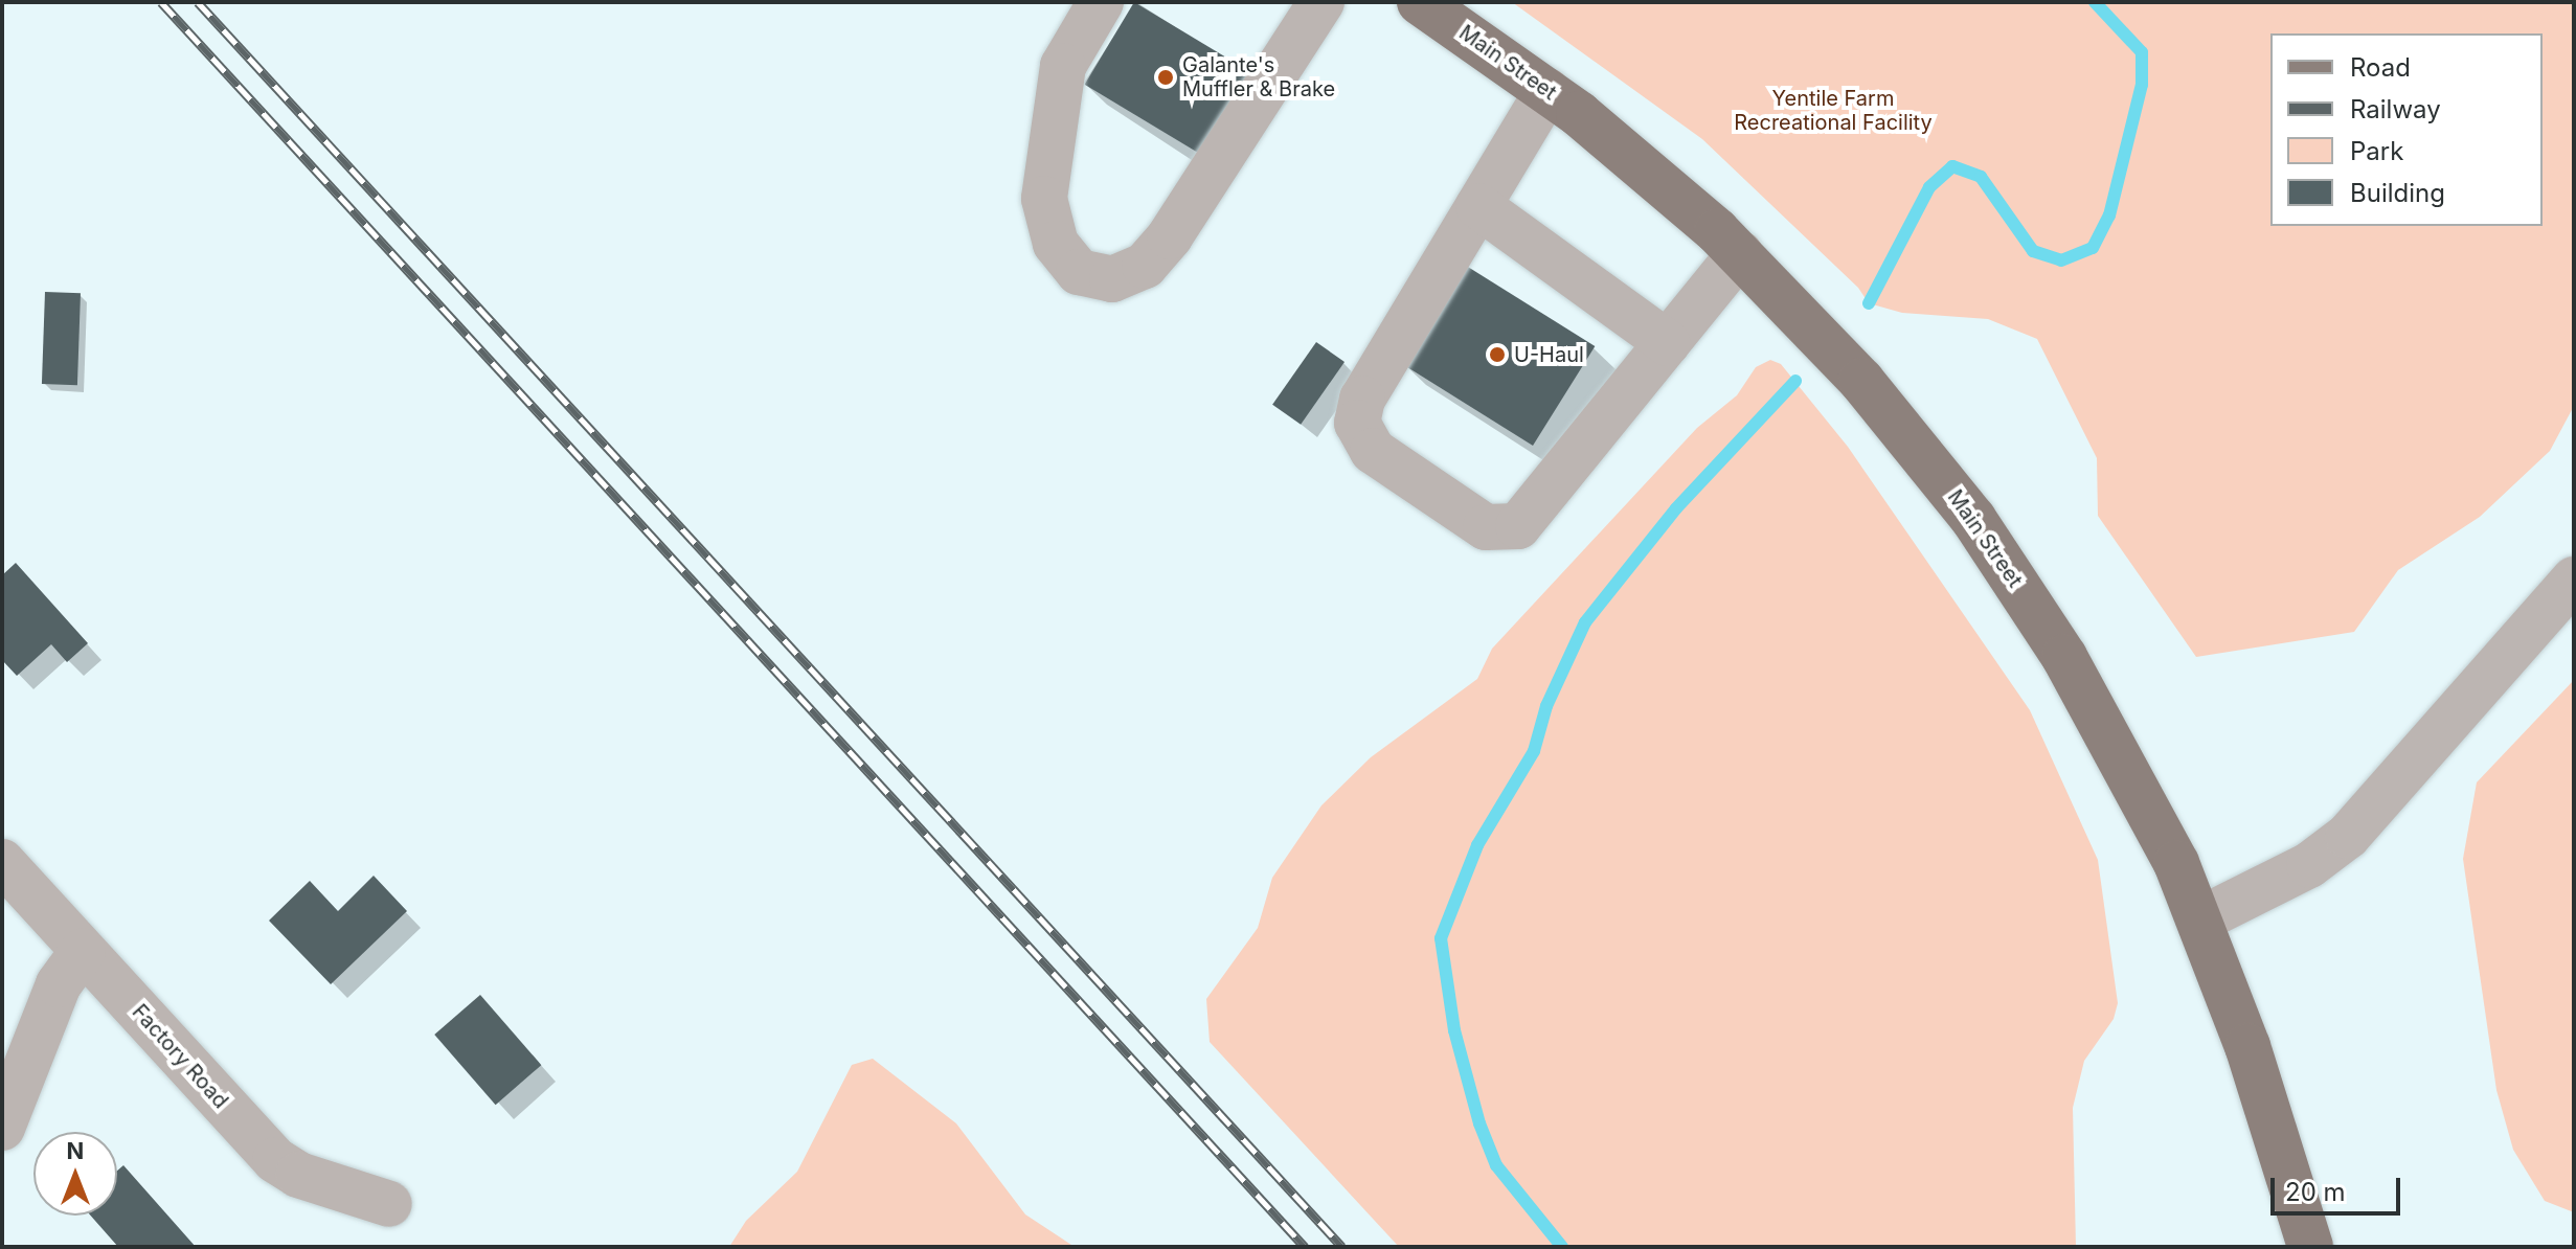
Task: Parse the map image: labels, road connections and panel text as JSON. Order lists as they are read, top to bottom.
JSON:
{
  "streets": {
    "main road": ["Main Street"],
    "street": ["Factory Road"]
  },
  "parks": ["Yentile Farm Recreational Facility"],
  "places": ["Galante's Muffler & Brake", "U-Haul"],
  "legend": [
    "Road",
    "Railway",
    "Park",
    "Building"
  ],
  "scale_bar": "20 m",
  "north": "top"
}
